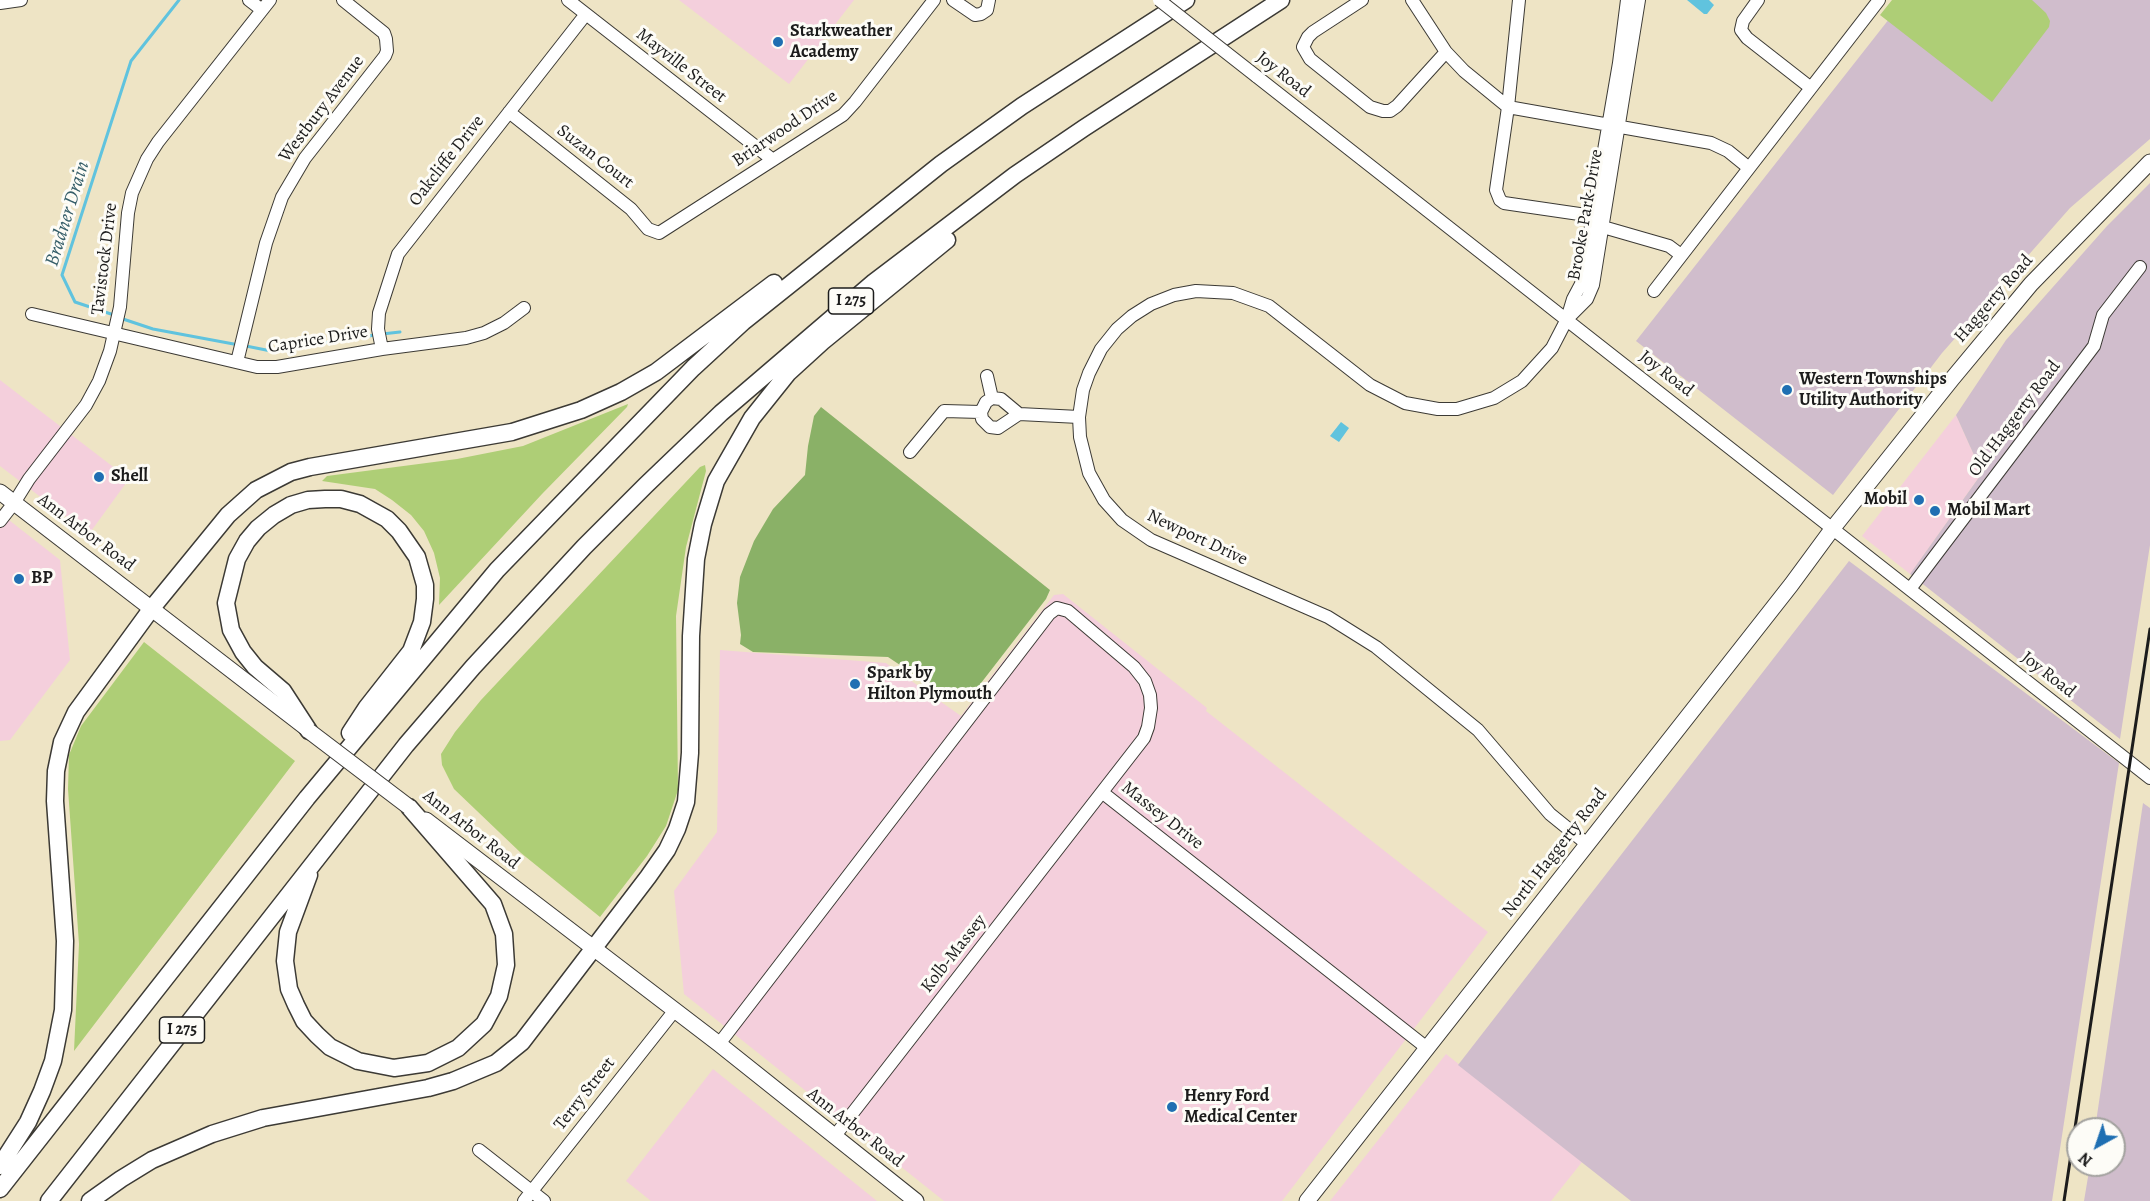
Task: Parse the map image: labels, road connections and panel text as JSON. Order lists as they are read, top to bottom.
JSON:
{
  "streets": {
    "highway": ["I 275"],
    "main road": ["Haggerty Road", "Ann Arbor Road", "North Haggerty Road"],
    "street": [
      "Mayville Street",
      "Joy Road",
      "Westbury Avenue",
      "Briarwood Drive",
      "Suzan Court",
      "Oakcliffe Drive",
      "Brooke Park Drive",
      "Tavistock Drive",
      "Caprice Drive",
      "Old Haggerty Road",
      "Newport Drive",
      "Massey Drive",
      "Kolb-Massey",
      "Terry Street"
    ]
  },
  "crossings": [
    ["Mayville Street", "Briarwood Drive"],
    ["Mayville Street", "Oakcliffe Drive"],
    ["Joy Road", "Brooke Park Drive"],
    ["Joy Road", "Haggerty Road"],
    ["Joy Road", "Old Haggerty Road"],
    ["Joy Road", "Newport Drive"],
    ["Joy Road", "North Haggerty Road"],
    ["Westbury Avenue", "Caprice Drive"],
    ["Briarwood Drive", "Suzan Court"],
    ["Suzan Court", "Oakcliffe Drive"],
    ["Oakcliffe Drive", "Caprice Drive"],
    ["Brooke Park Drive", "Newport Drive"],
    ["Tavistock Drive", "Caprice Drive"],
    ["Tavistock Drive", "Ann Arbor Road"],
    ["Haggerty Road", "North Haggerty Road"],
    ["Ann Arbor Road", "Massey Drive"],
    ["Ann Arbor Road", "Kolb-Massey"],
    ["Ann Arbor Road", "Terry Street"],
    ["Newport Drive", "North Haggerty Road"],
    ["Massey Drive", "North Haggerty Road"],
    ["Massey Drive", "Kolb-Massey"]
  ],
  "water": ["Bradner Drain"],
  "places": [
    "Starkweather Academy",
    "Western Townships Utility Authority",
    "Shell",
    "Mobil",
    "Mobil Mart",
    "BP",
    "Spark by Hilton Plymouth",
    "Henry Ford Medical Center"
  ],
  "north": "bottom left"
}
